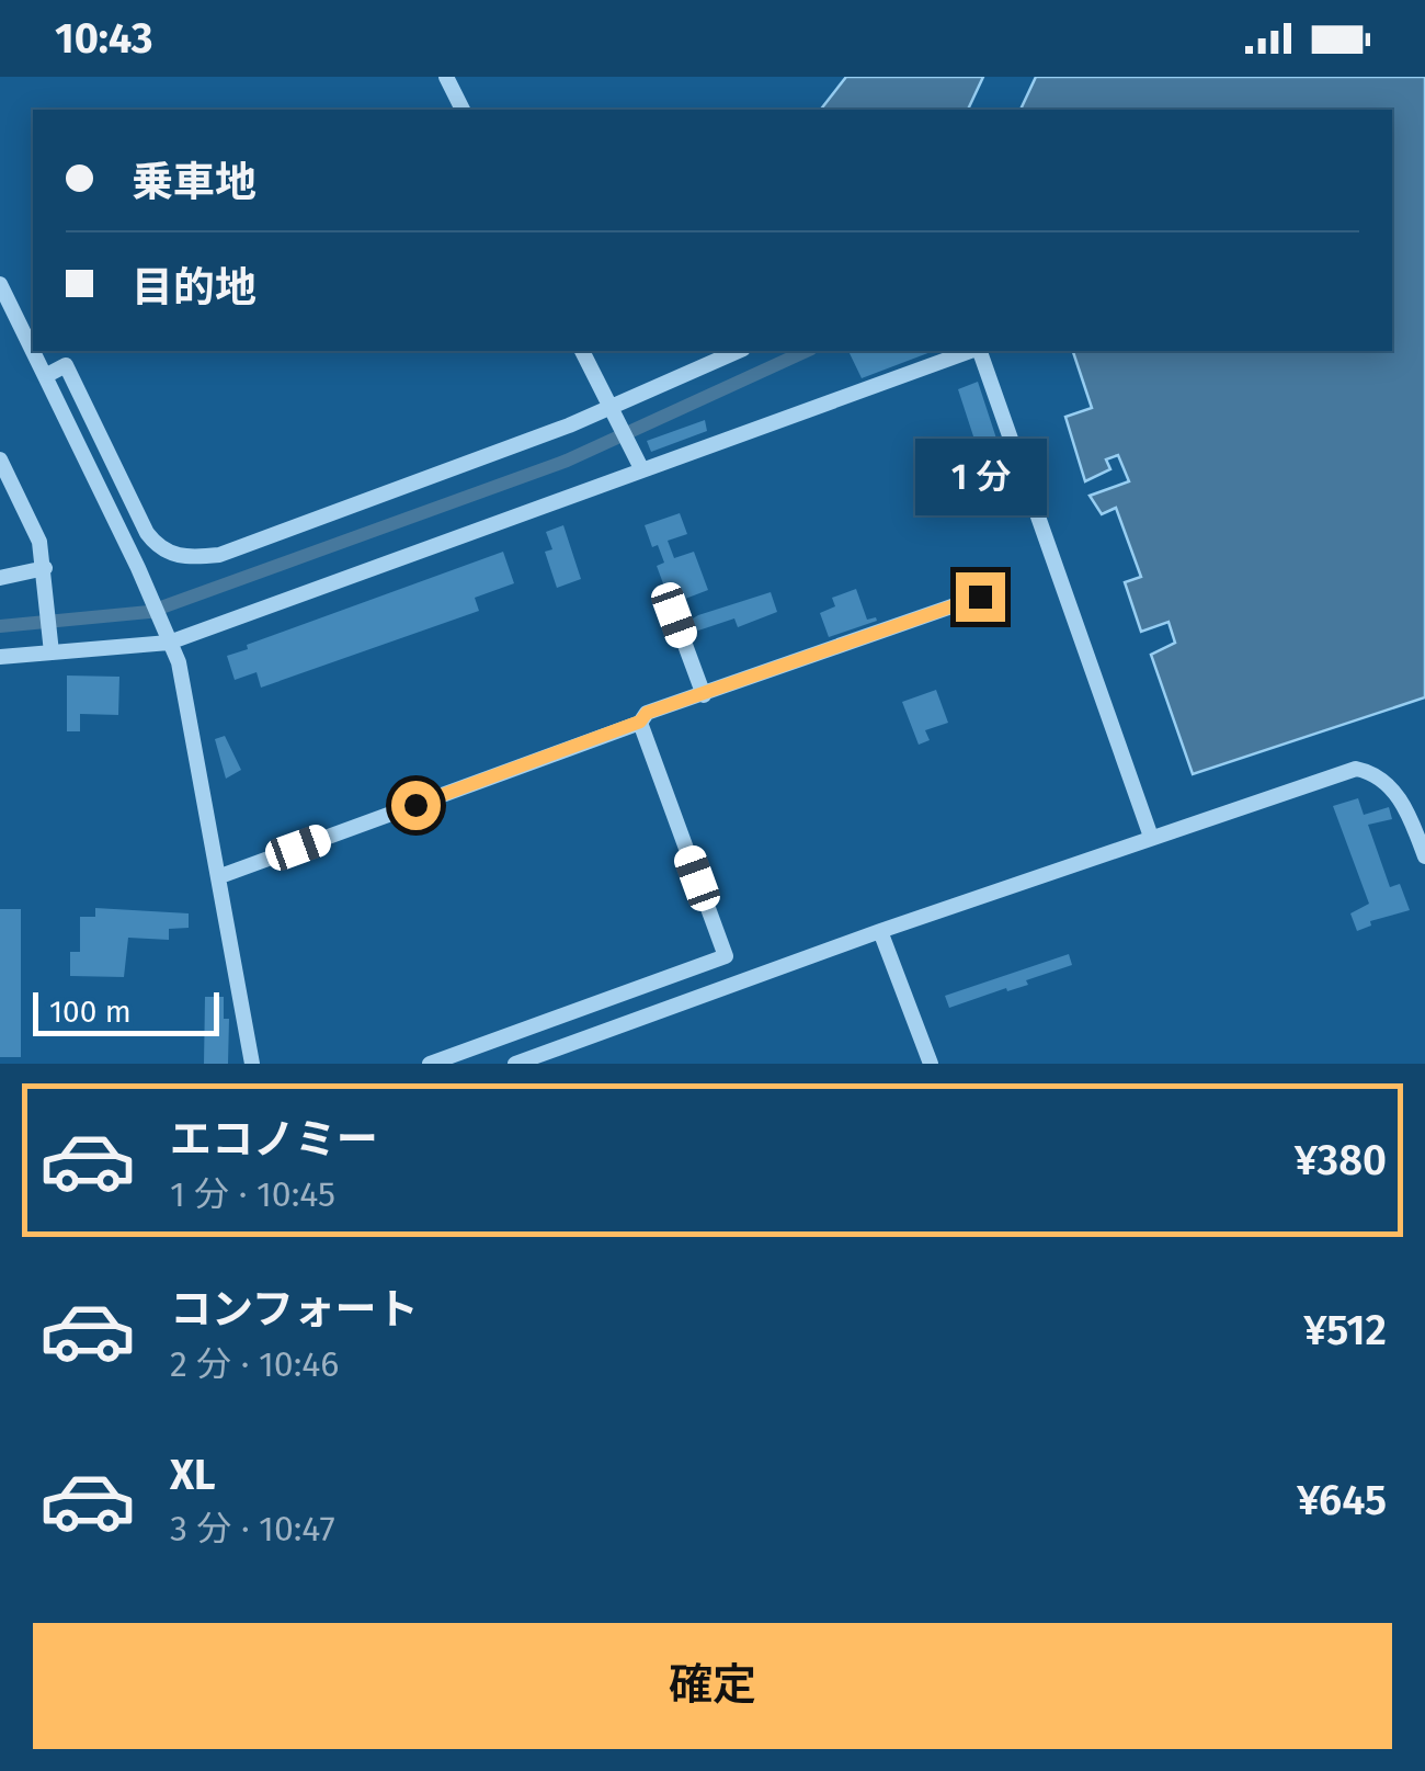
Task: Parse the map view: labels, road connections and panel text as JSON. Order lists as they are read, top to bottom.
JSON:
{
  "scale_bar": "100 m",
  "page": {
    "status": "10:43",
    "banner": ["乗車地", "目的地"],
    "bubble": "1 分",
    "scale": "100 m",
    "list": [
      {
        "name": "エコノミー",
        "note": "1 分 · 10:45",
        "value": "¥380"
      },
      {
        "name": "コンフォート",
        "note": "2 分 · 10:46",
        "value": "¥512"
      },
      {
        "name": "XL",
        "note": "3 分 · 10:47",
        "value": "¥645"
      }
    ],
    "buttons": "確定"
  }
}
